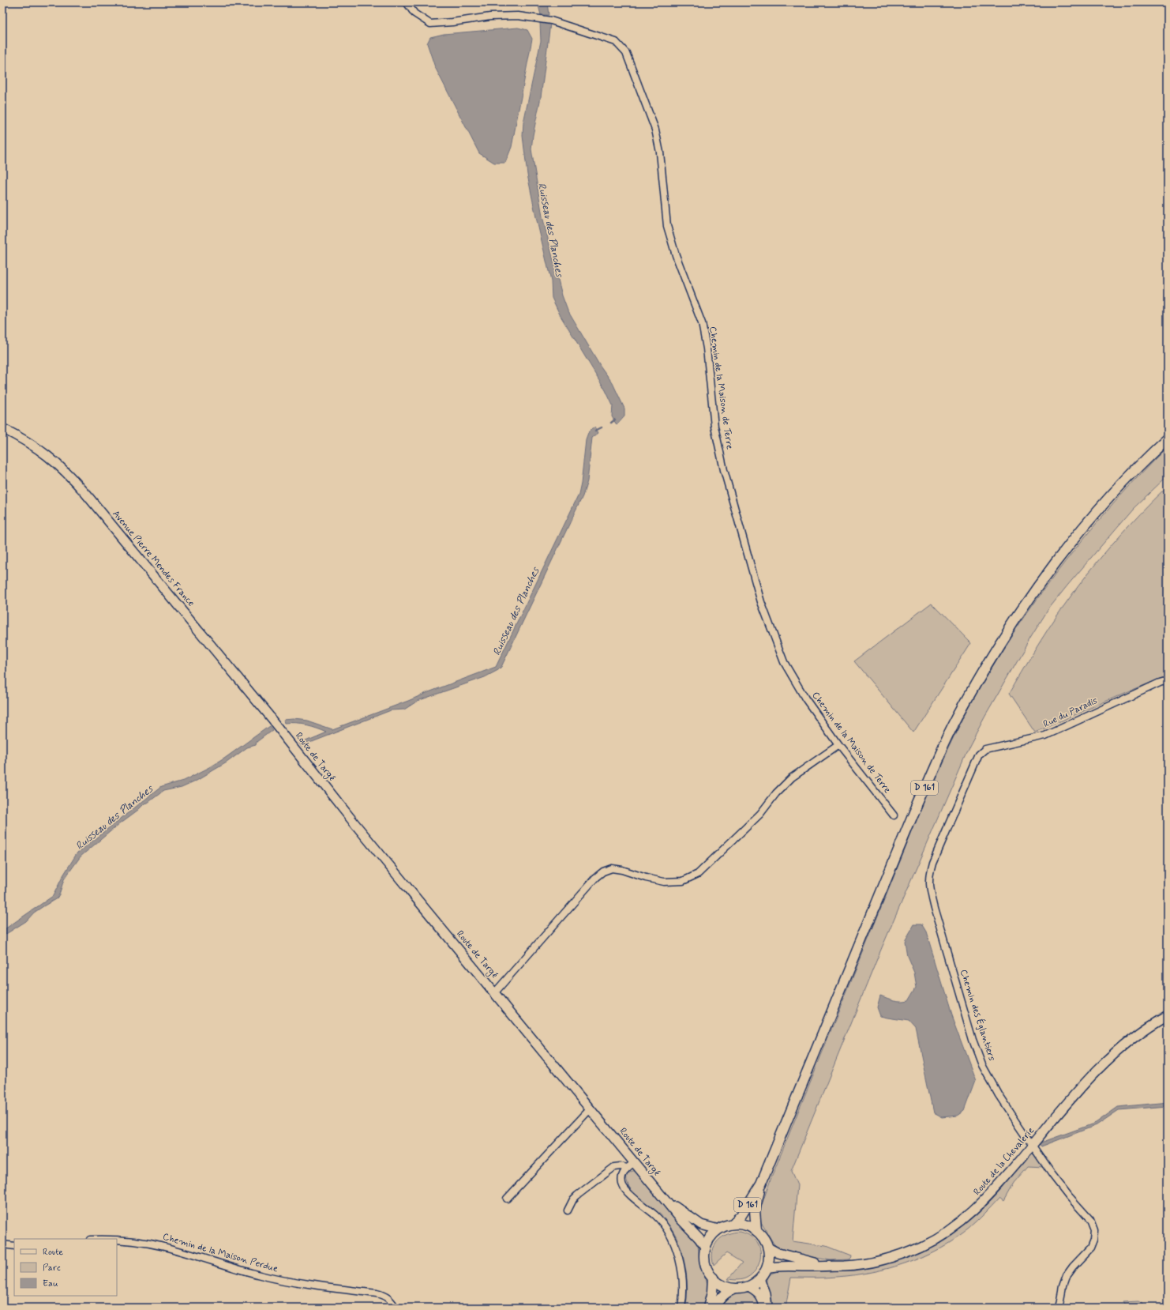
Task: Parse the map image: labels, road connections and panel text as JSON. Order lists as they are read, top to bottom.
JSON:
{
  "streets": {
    "main road": ["D 161"],
    "street": [
      "Chemin de la Maison de Terre",
      "Avenue Pierre Mendes France",
      "Rue du Paradis",
      "Route de Targé",
      "Chemin des Églantiers",
      "Route de la Chevalerie",
      "Chemin de la Maison Perdue"
    ]
  },
  "crossings": [
    ["Avenue Pierre Mendes France", "Route de Targé"],
    ["Rue du Paradis", "Chemin des Églantiers"],
    ["Route de Targé", "D 161"],
    ["Route de Targé", "Route de la Chevalerie"],
    ["D 161", "Route de la Chevalerie"],
    ["Chemin des Églantiers", "Route de la Chevalerie"]
  ],
  "water": ["Ruisseau des Planches"],
  "legend": ["Route", "Parc", "Eau"]
}
